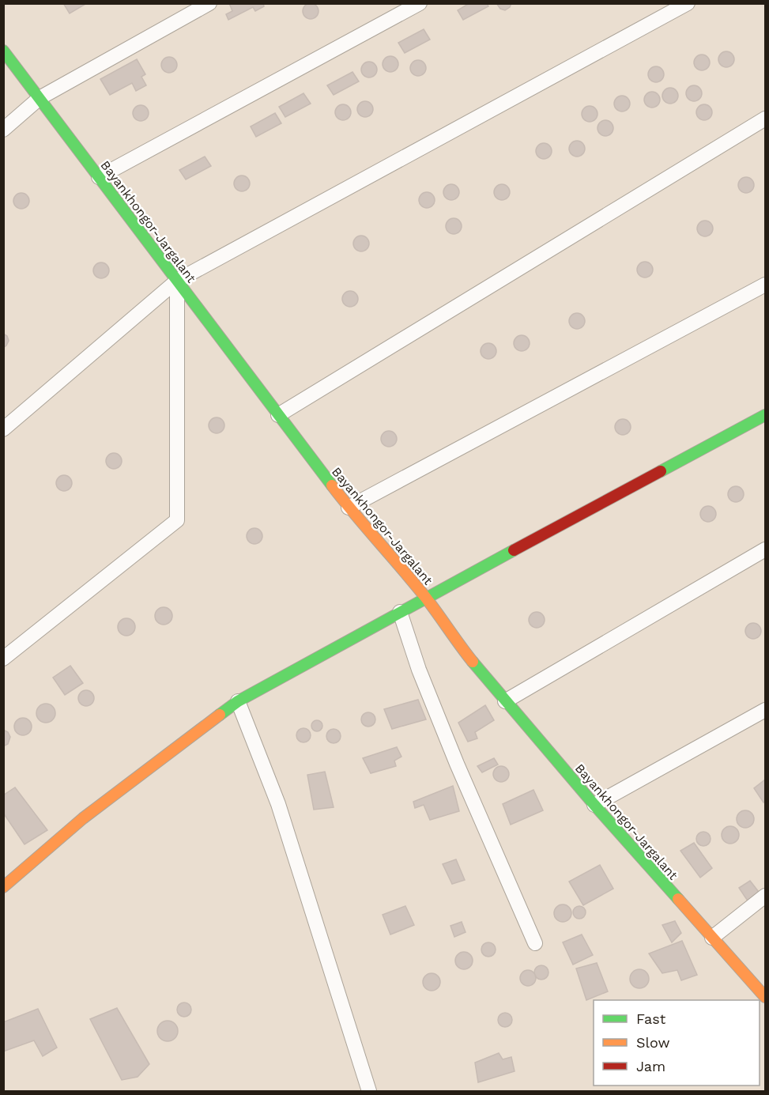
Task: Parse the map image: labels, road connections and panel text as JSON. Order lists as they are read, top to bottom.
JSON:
{
  "streets": {
    "street": ["Bayankhongor-Jargalant"]
  },
  "legend": ["Fast", "Slow", "Jam"]
}
